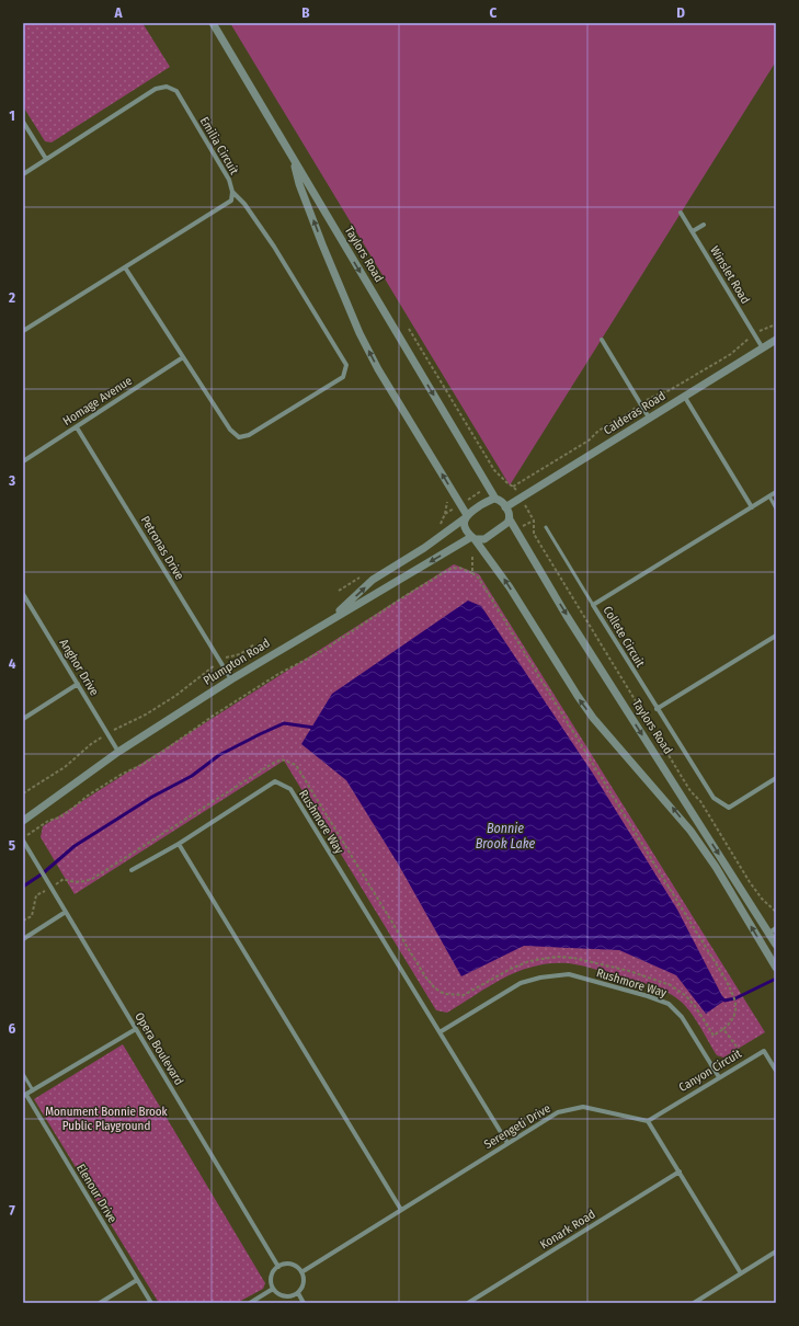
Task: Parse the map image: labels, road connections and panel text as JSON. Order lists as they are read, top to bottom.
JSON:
{
  "streets": {
    "street": [
      "Emilia Circuit",
      "Taylors Road",
      "Winslet Road",
      "Homage Avenue",
      "Calderas Road",
      "Petronas Drive",
      "Collete Circuit",
      "Plumpton Road",
      "Anghor Drive",
      "Rushmore Way",
      "Opera Boulevard",
      "Canyon Circuit",
      "Serengeti Drive",
      "Elenour Drive",
      "Konark Road"
    ]
  },
  "crossings": [
    ["Taylors Road", "Calderas Road"],
    ["Taylors Road", "Plumpton Road"],
    ["Winslet Road", "Calderas Road"],
    ["Homage Avenue", "Petronas Drive"],
    ["Calderas Road", "Plumpton Road"],
    ["Petronas Drive", "Plumpton Road"],
    ["Plumpton Road", "Anghor Drive"],
    ["Rushmore Way", "Canyon Circuit"],
    ["Opera Boulevard", "Serengeti Drive"],
    ["Canyon Circuit", "Serengeti Drive"]
  ],
  "water": ["Bonnie Brook Lake"],
  "parks": ["Monument Bonnie Brook Public Playground"],
  "grid": {
    "columns": [
      "A",
      "B",
      "C",
      "D"
    ],
    "rows": [
      "1",
      "2",
      "3",
      "4",
      "5",
      "6",
      "7"
    ]
  }
}
